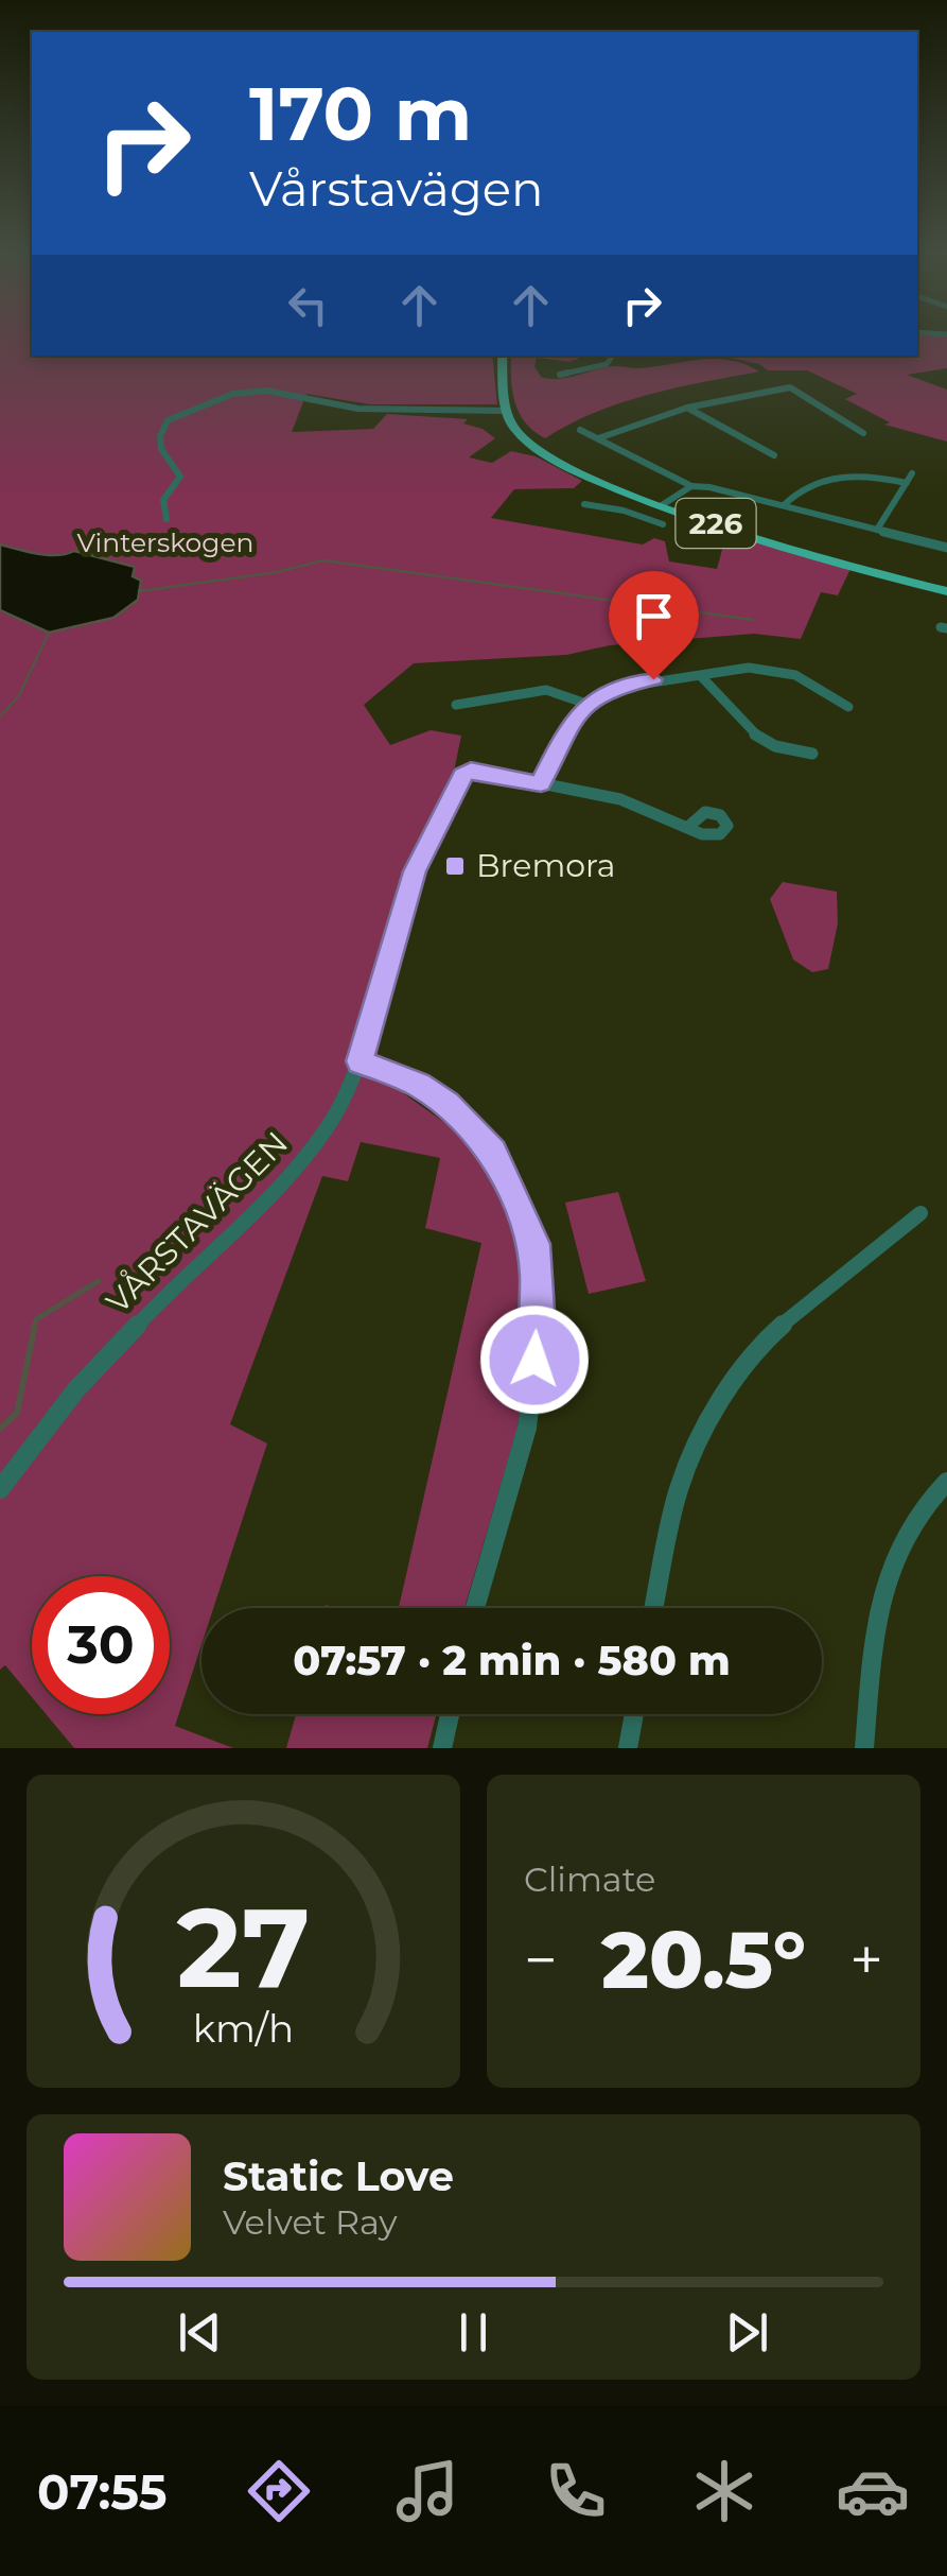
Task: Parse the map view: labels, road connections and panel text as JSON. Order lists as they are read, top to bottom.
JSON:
{
  "streets": {
    "main road": ["226"],
    "street": ["VÅRSTAVÄGEN"]
  },
  "parks": ["Vinterskogen"],
  "places": {
    "transit": ["Bremora"]
  },
  "page": {
    "turn": ["170 m", "Vårstavägen"],
    "limit": "30",
    "trip": "07:57 · 2 min · 580 m",
    "tile": "Climate",
    "heat": ["−", "20.5°", "+"],
    "song": ["Static Love", "Velvet Ray"],
    "tabs": "07:55",
    "gauge": ["27", "km/h"]
  }
}
